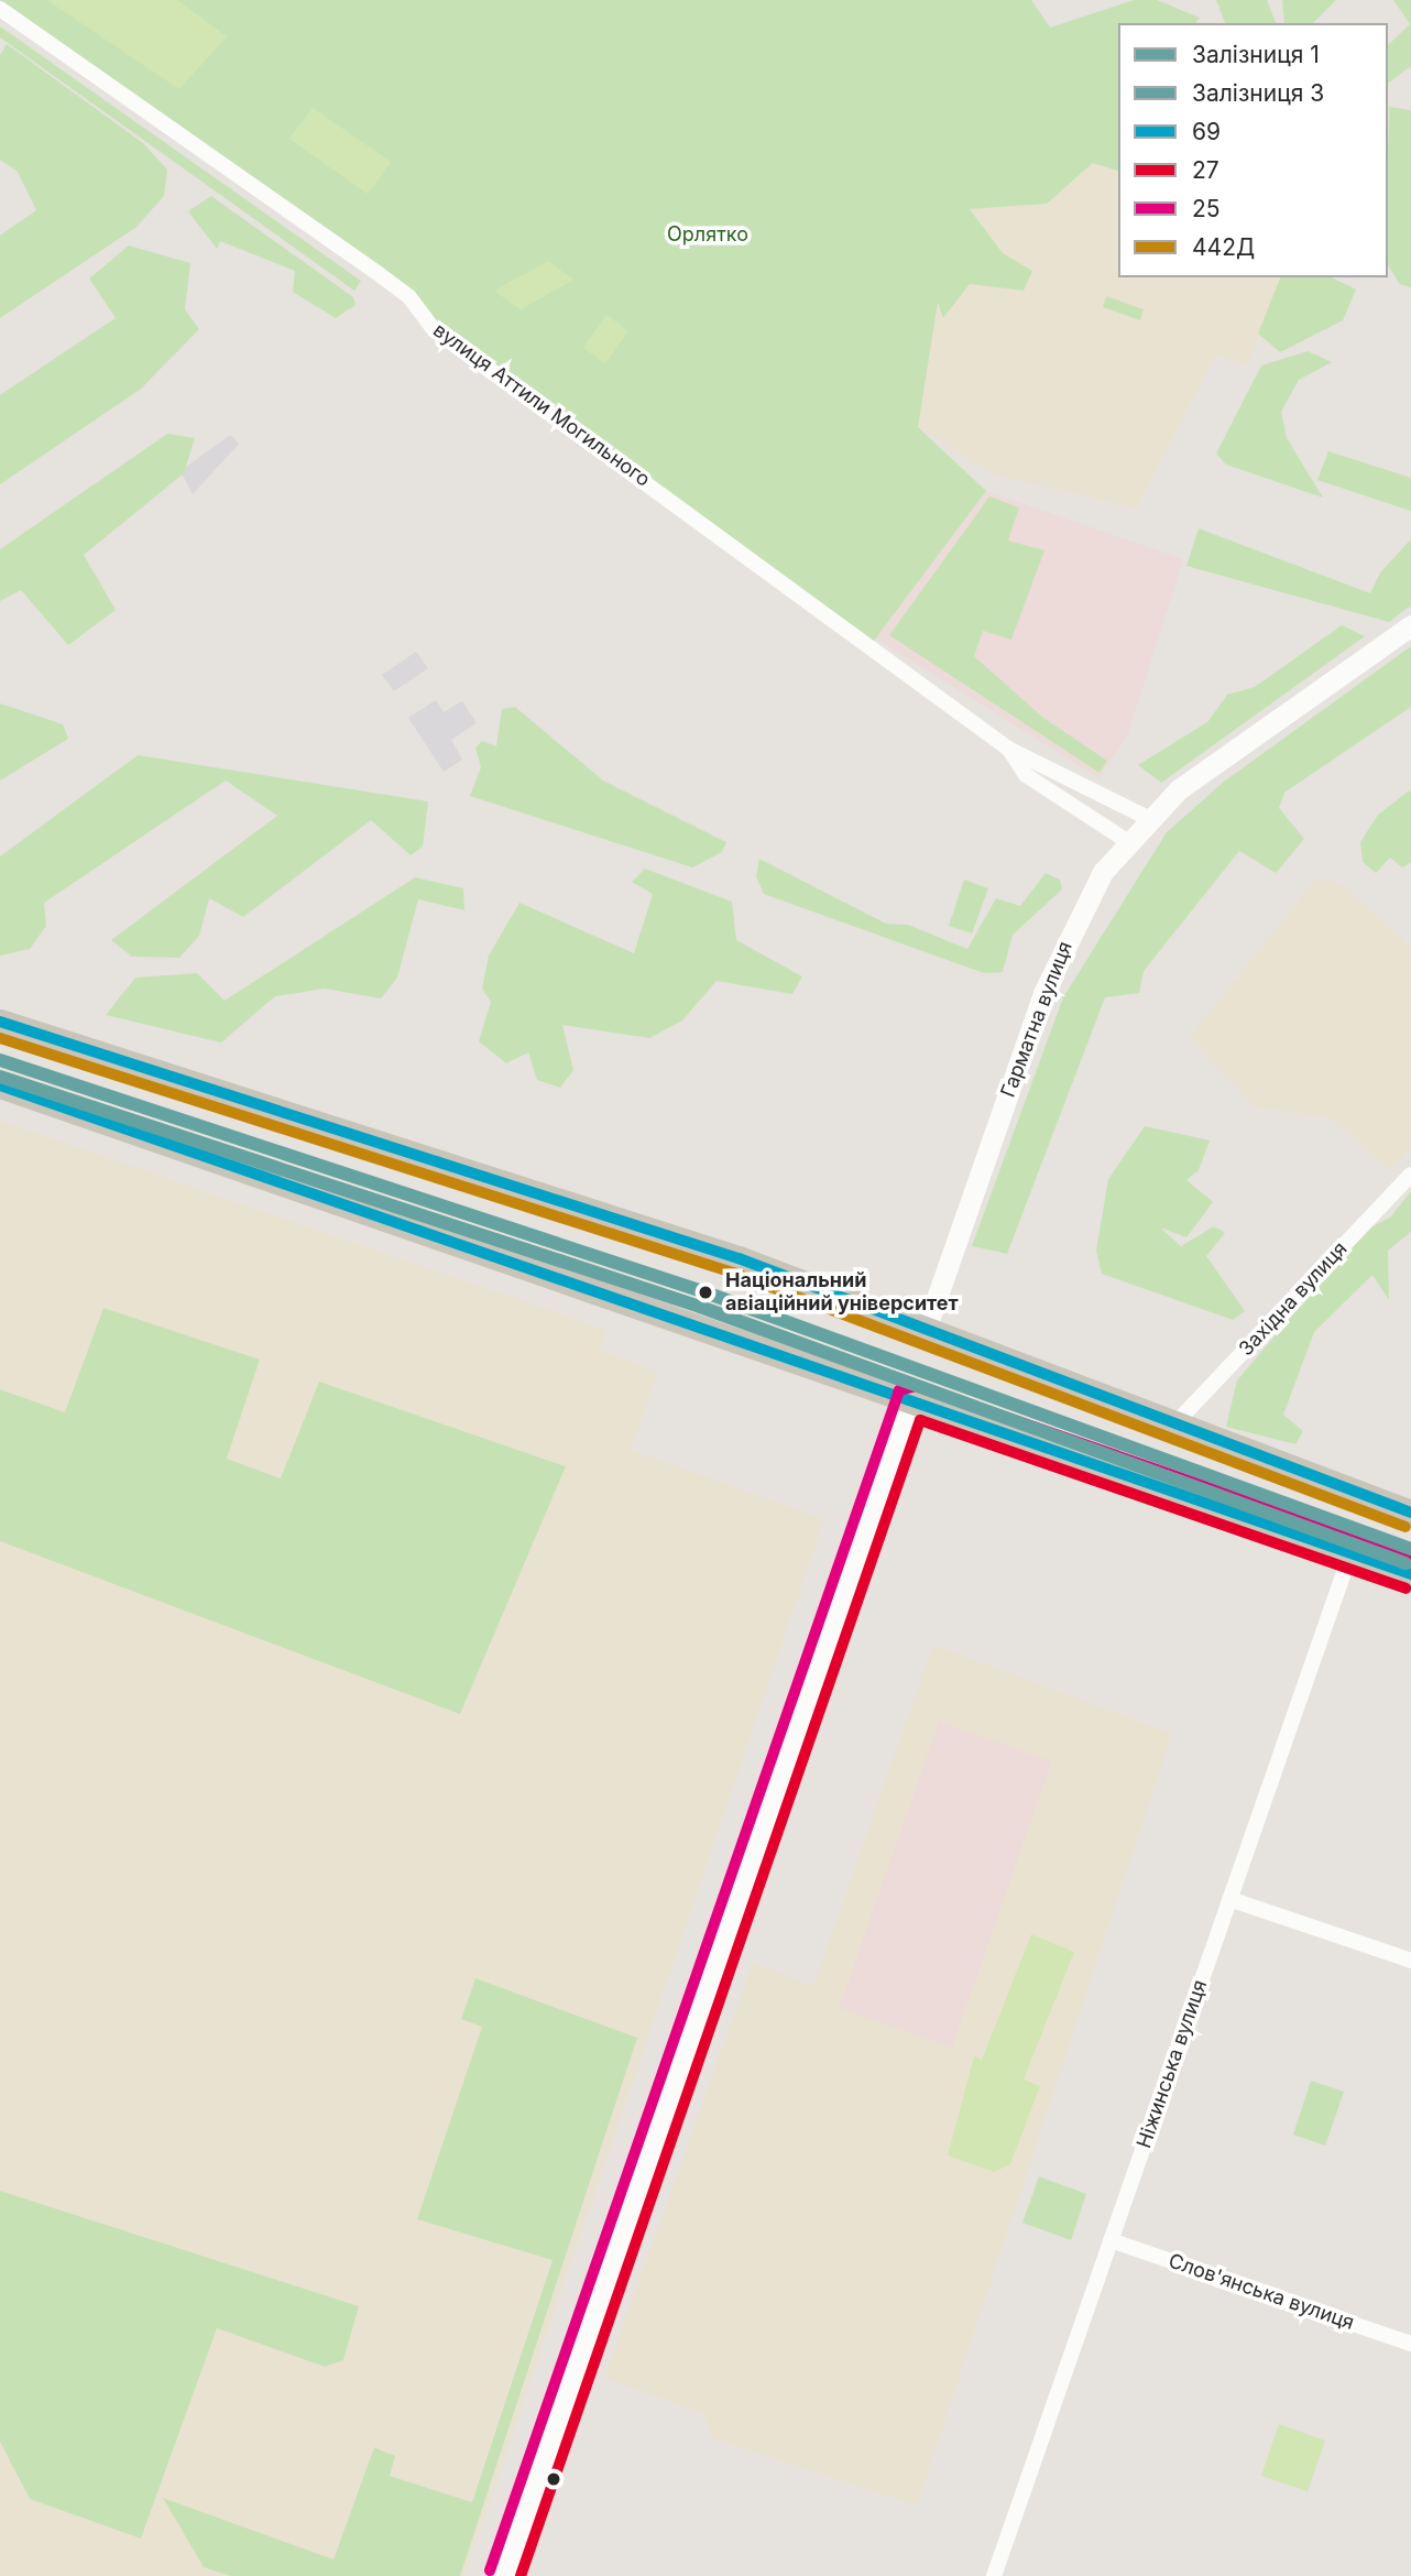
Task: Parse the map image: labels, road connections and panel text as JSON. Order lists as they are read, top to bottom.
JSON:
{
  "streets": {
    "main road": ["Гарматна вулиця"],
    "street": [
      "вулиця Аттили Могильного",
      "Західна вулиця",
      "Ніжинська вулиця",
      "Слов'янська вулиця"
    ]
  },
  "crossings": [
    ["вулиця Аттили Могильного", "Гарматна вулиця"],
    ["Ніжинська вулиця", "Слов'янська вулиця"]
  ],
  "parks": ["Орлятко"],
  "places": ["Національний авіаційний університет"],
  "lines": [
    "transit line 69",
    "transit line 442Д",
    "rail line 1",
    "rail line 3",
    "transit line 25",
    "transit line 27"
  ],
  "legend": [
    "Залізниця 1",
    "Залізниця 3",
    "69",
    "27",
    "25",
    "442Д"
  ]
}
